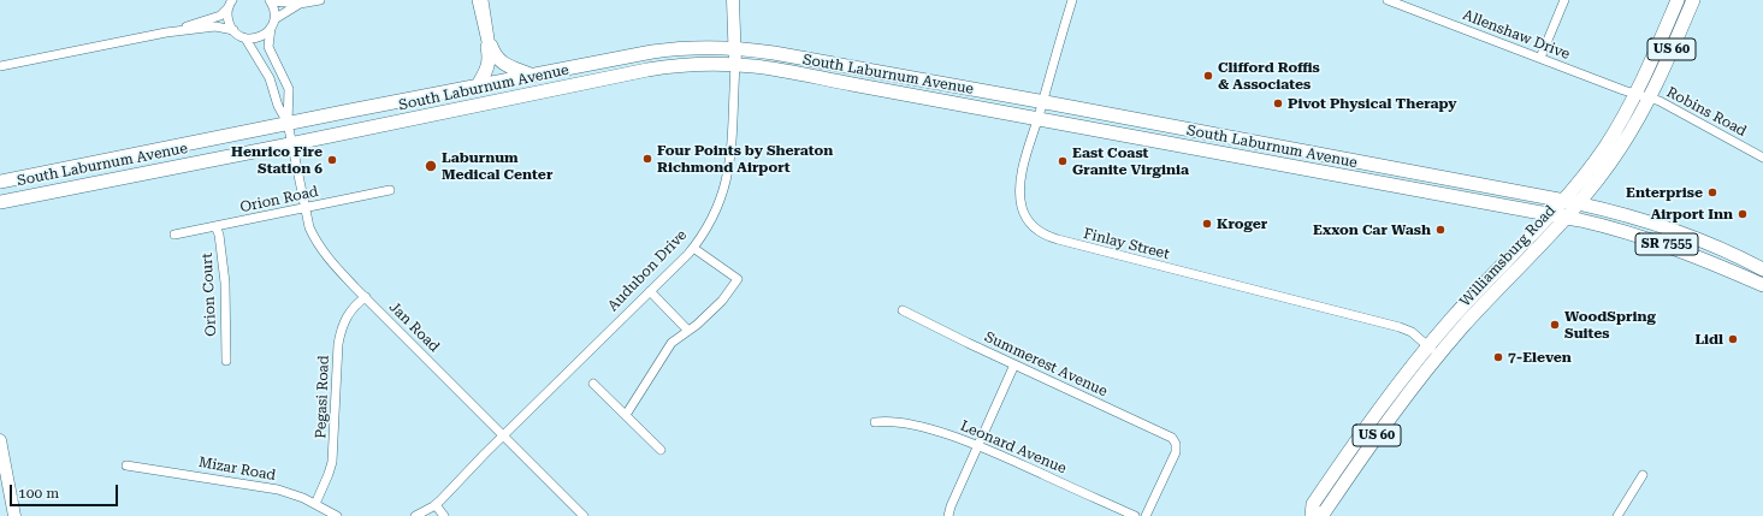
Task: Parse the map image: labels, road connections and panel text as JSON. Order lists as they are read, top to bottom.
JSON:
{
  "streets": {
    "main road": [
      "US 60",
      "South Laburnum Avenue",
      "SR 7555",
      "Williamsburg Road"
    ],
    "street": [
      "Allenshaw Drive",
      "Robins Road",
      "Orion Road",
      "Finlay Street",
      "Audubon Drive",
      "Orion Court",
      "Jan Road",
      "Summerest Avenue",
      "Pegasi Road",
      "Leonard Avenue",
      "Mizar Road"
    ]
  },
  "crossings": [
    ["Allenshaw Drive", "Robins Road"],
    ["Allenshaw Drive", "Williamsburg Road"],
    ["South Laburnum Avenue", "Finlay Street"],
    ["South Laburnum Avenue", "Williamsburg Road"],
    ["South Laburnum Avenue", "Audubon Drive"],
    ["South Laburnum Avenue", "Jan Road"],
    ["Robins Road", "Williamsburg Road"],
    ["Orion Road", "Orion Court"],
    ["Orion Road", "Jan Road"],
    ["Finlay Street", "Williamsburg Road"],
    ["Audubon Drive", "Jan Road"],
    ["Jan Road", "Pegasi Road"],
    ["Pegasi Road", "Mizar Road"]
  ],
  "places": [
    "Clifford Roffis & Associates",
    "Pivot Physical Therapy",
    "Four Points by Sheraton Richmond Airport",
    "Henrico Fire Station 6",
    "East Coast Granite Virginia",
    "Laburnum Medical Center",
    "Enterprise",
    "Airport Inn",
    "Kroger",
    "Exxon Car Wash",
    "WoodSpring Suites",
    "Lidl",
    "7-Eleven"
  ],
  "scale_bar": "100 m"
}
